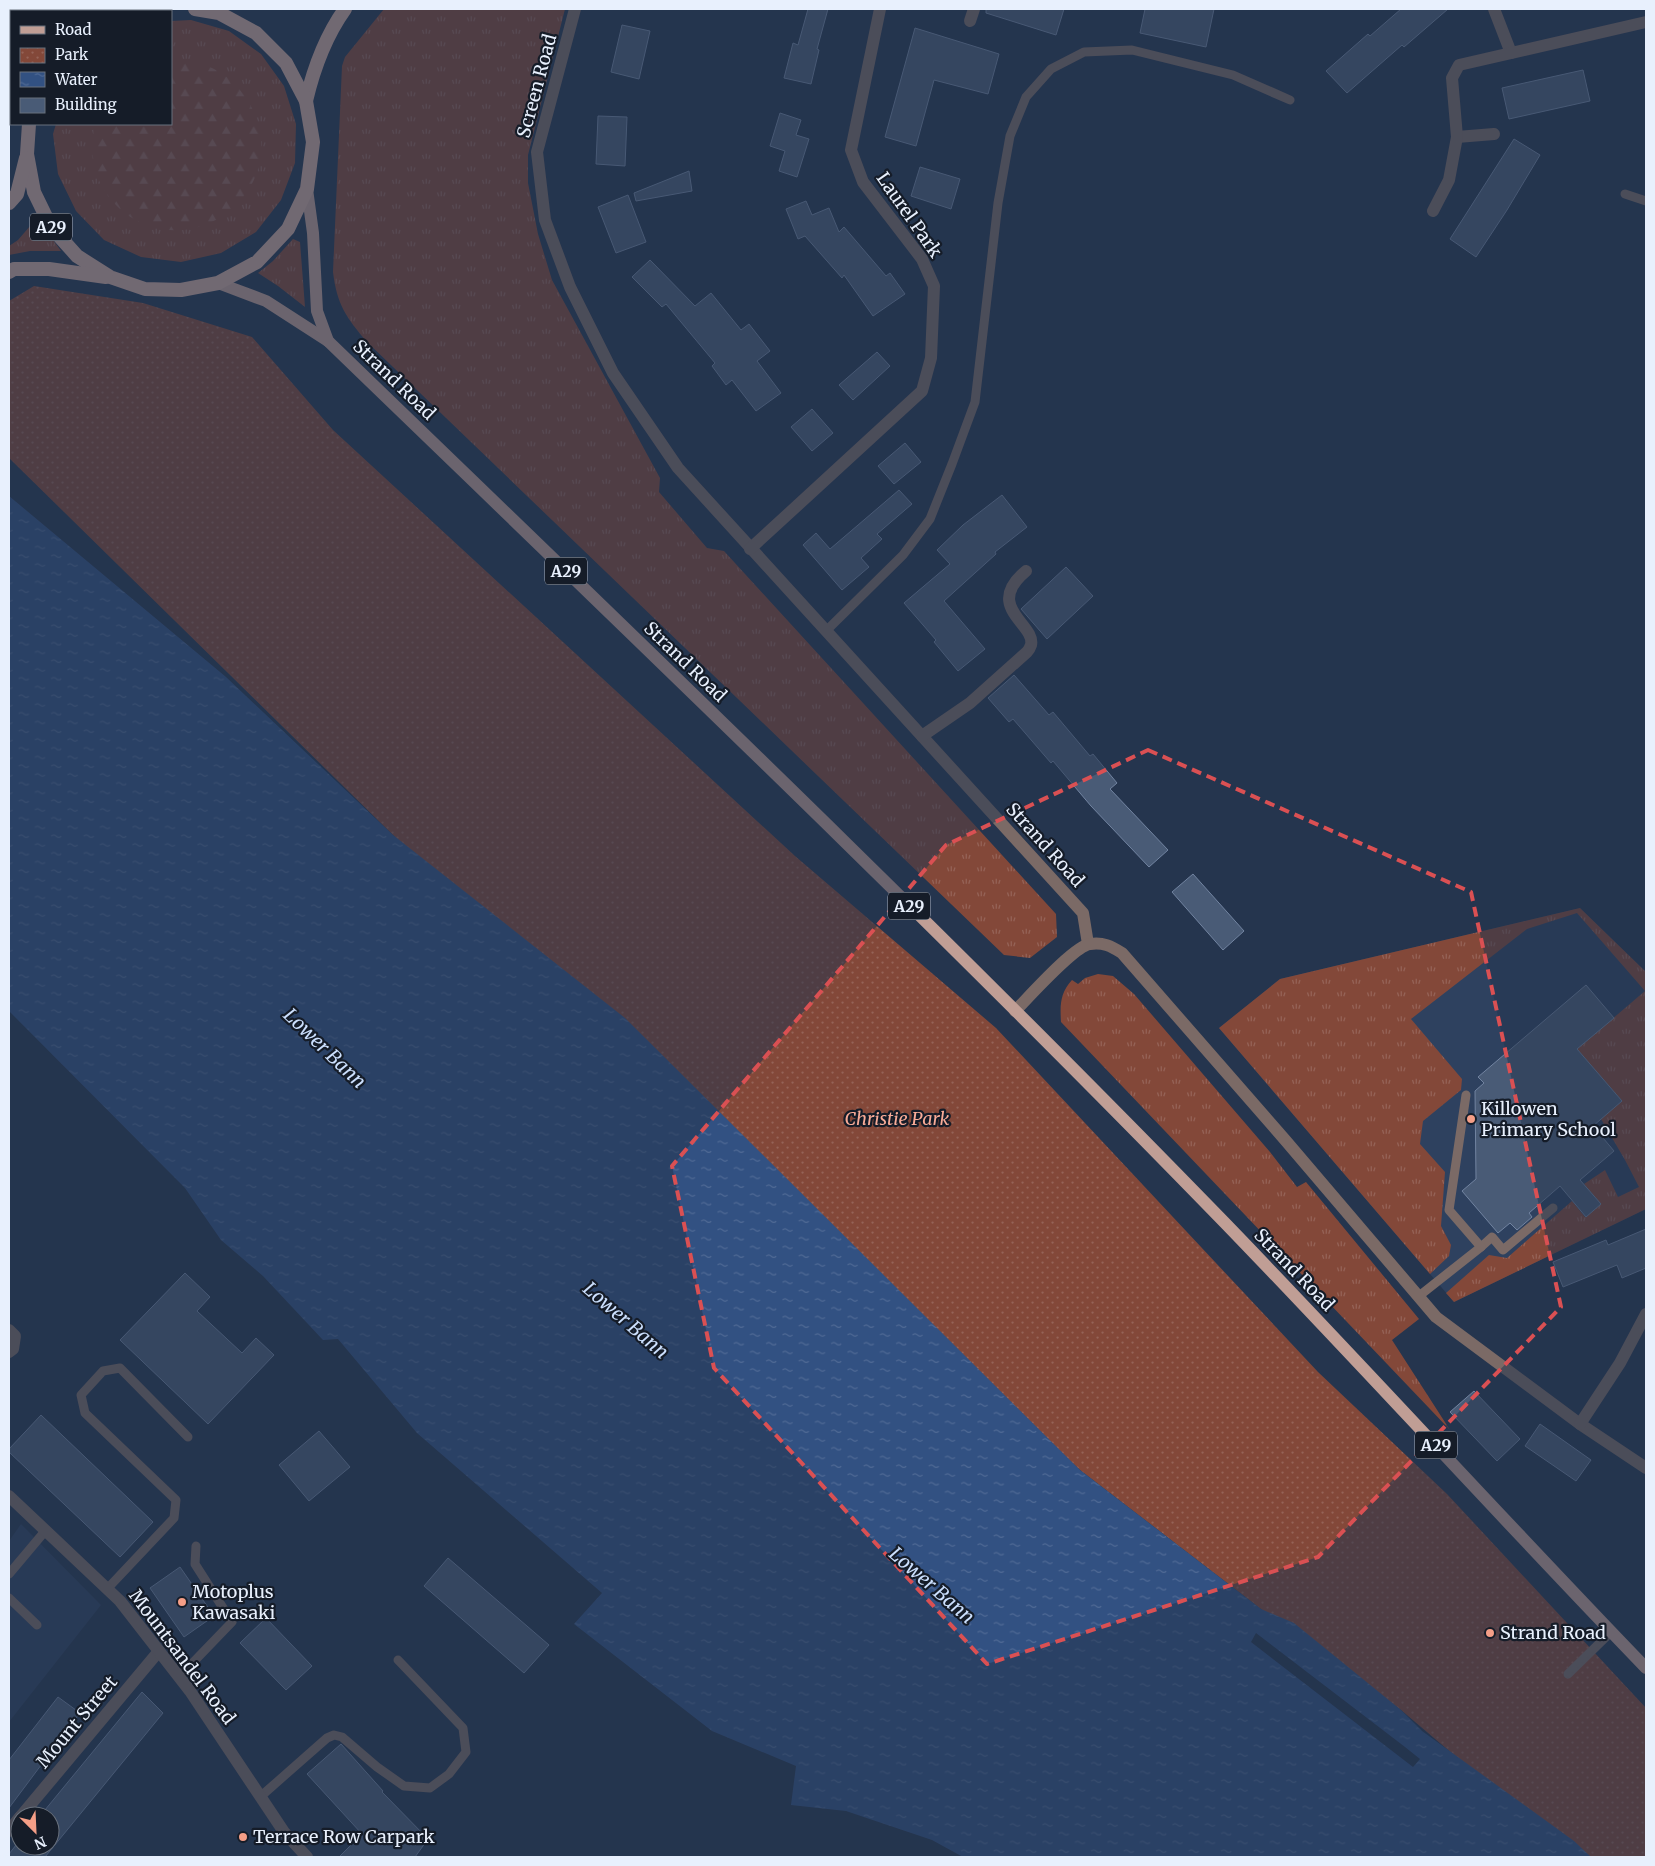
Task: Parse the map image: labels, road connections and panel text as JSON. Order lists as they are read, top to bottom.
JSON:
{
  "streets": {
    "highway": ["A29"],
    "main road": ["Strand Road"],
    "street": [
      "Screen Road",
      "Laurel Park",
      "Mountsandel Road",
      "Mount Street"
    ]
  },
  "crossings": [
    ["Screen Road", "Strand Road"],
    ["Laurel Park", "Strand Road"],
    ["A29", "Strand Road"],
    ["Mountsandel Road", "Mount Street"]
  ],
  "water": ["Lower Bann"],
  "parks": ["Christie Park"],
  "places": [
    "Killowen Primary School",
    "Motoplus Kawasaki",
    "Strand Road",
    "Terrace Row Carpark"
  ],
  "legend": [
    "Road",
    "Park",
    "Water",
    "Building"
  ],
  "north": "bottom right"
}
